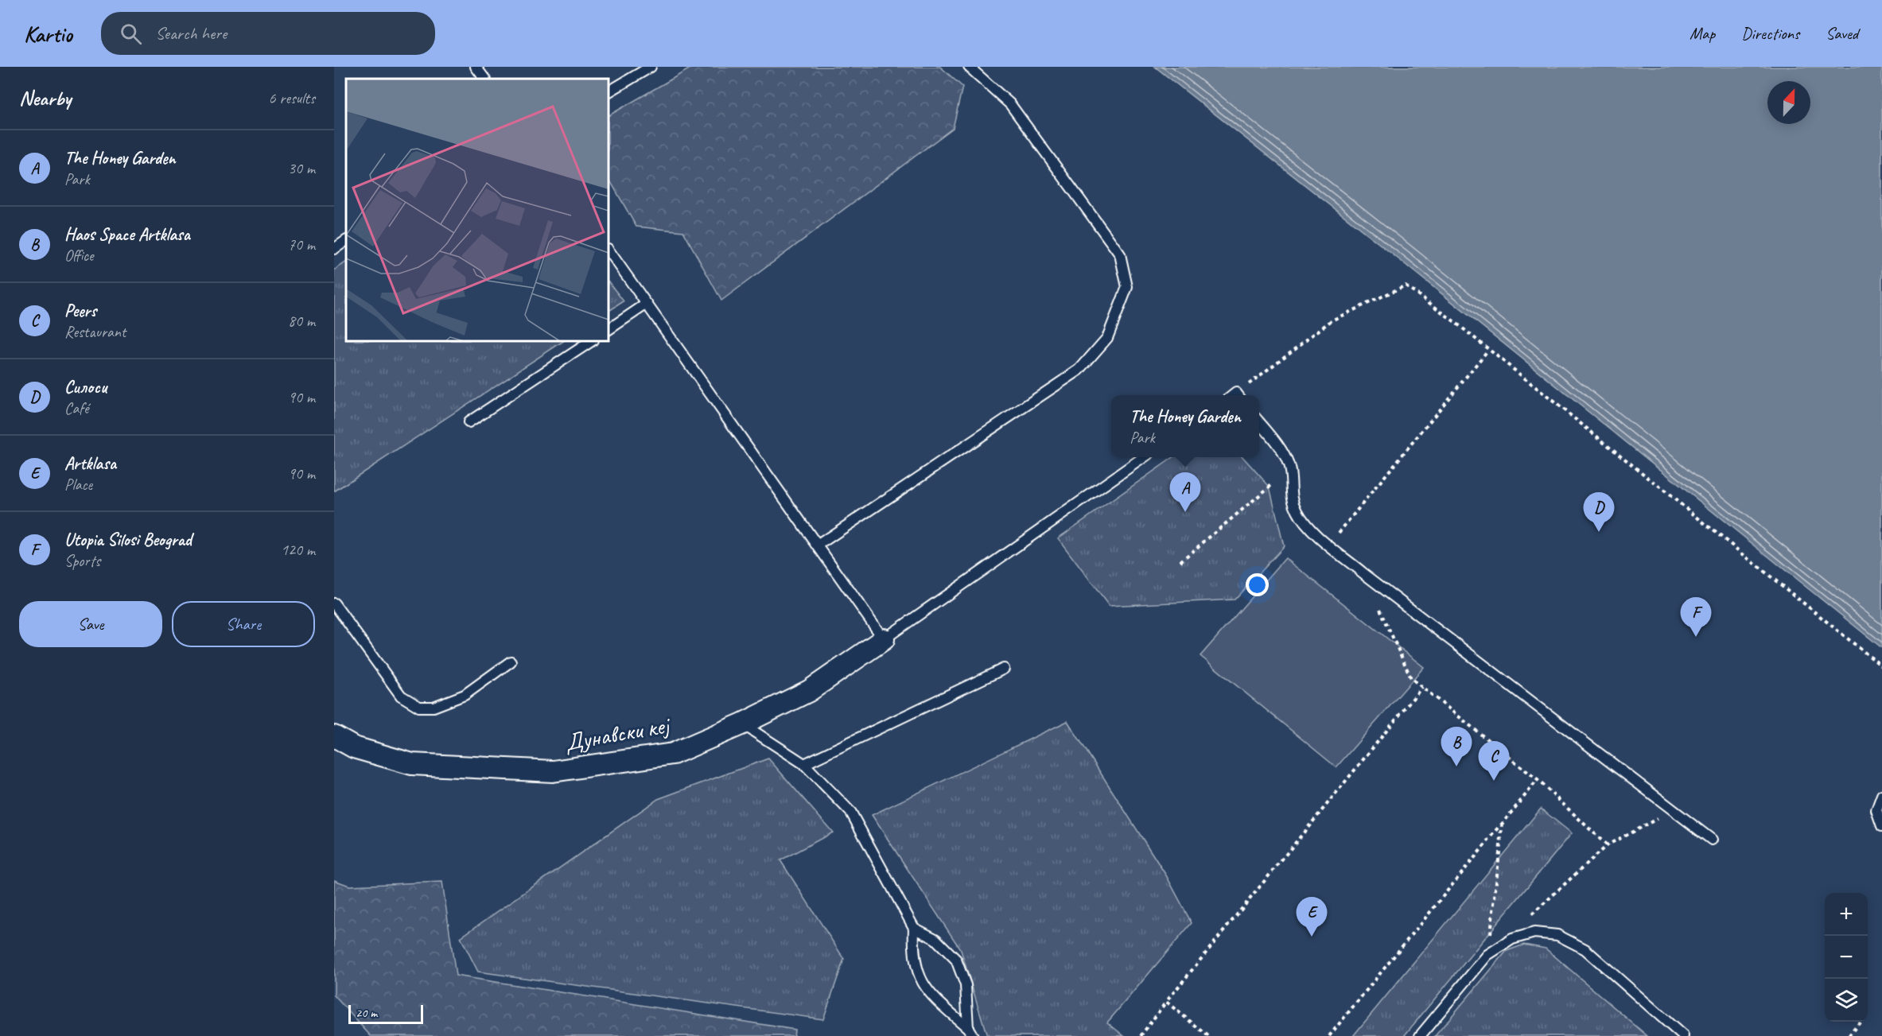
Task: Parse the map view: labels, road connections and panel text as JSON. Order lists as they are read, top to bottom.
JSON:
{
  "streets": {
    "street": ["Дунавски кеј"]
  },
  "scale_bar": "20 m",
  "north": "top",
  "page": {
    "header": "Kartio",
    "search": "Search here",
    "nav": ["Map", "Directions", "Saved"],
    "heading": ["Nearby", "6 results"],
    "list": [
      {
        "mark": "A",
        "name": "The Honey Garden",
        "note": "Park",
        "value": "30 m"
      },
      {
        "mark": "B",
        "name": "Haos Space Artklasa",
        "note": "Office",
        "value": "70 m"
      },
      {
        "mark": "C",
        "name": "Peers",
        "note": "Restaurant",
        "value": "80 m"
      },
      {
        "mark": "D",
        "name": "Силоси",
        "note": "Café",
        "value": "90 m"
      },
      {
        "mark": "E",
        "name": "Artklasa",
        "note": "Place",
        "value": "90 m"
      },
      {
        "mark": "F",
        "name": "Utopia Silosi Beograd",
        "note": "Sports",
        "value": "120 m"
      }
    ],
    "popup": ["The Honey Garden", "Park"],
    "pins": [
      "A",
      "D",
      "F",
      "B",
      "C",
      "E"
    ],
    "buttons": ["Save", "Share"],
    "map_buttons": ["+", "−"],
    "scale": "20 m"
  }
}
